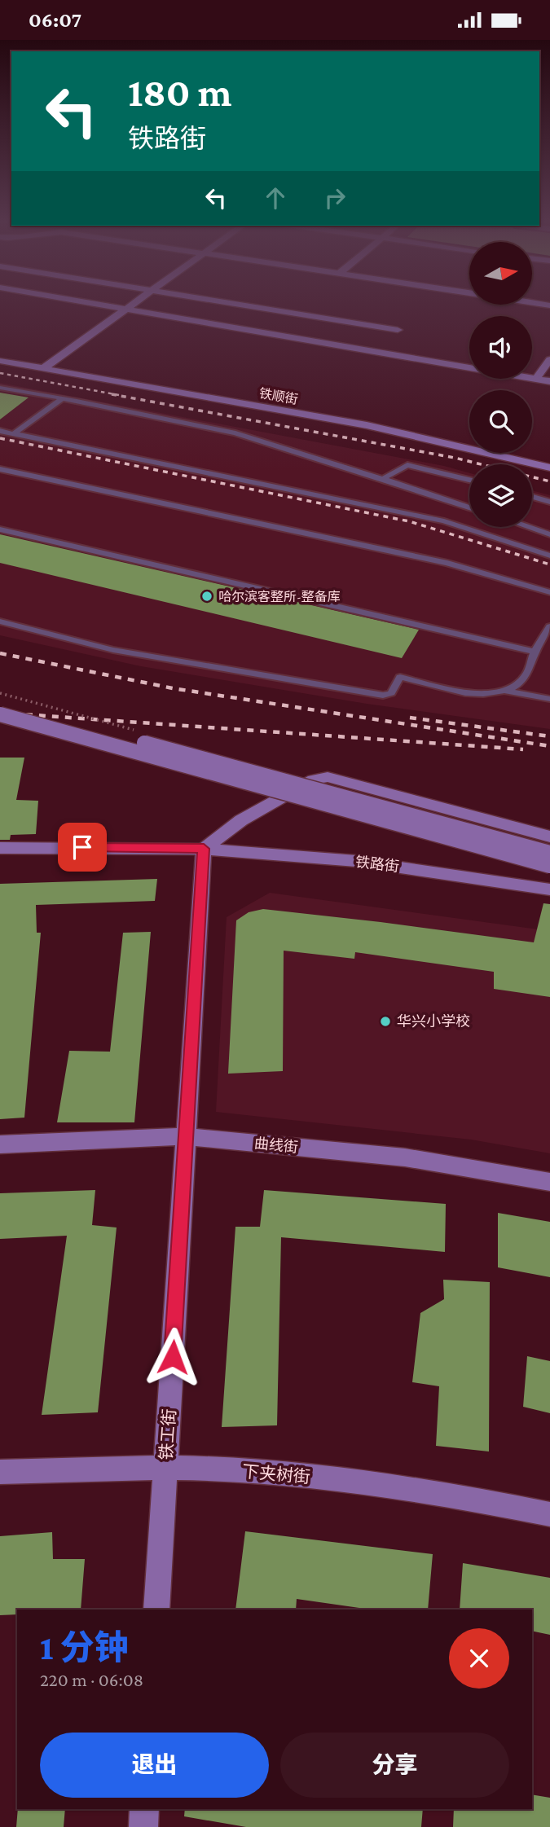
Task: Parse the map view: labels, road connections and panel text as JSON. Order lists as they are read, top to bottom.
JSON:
{
  "streets": {
    "street": [
      "铁顺街",
      "铁路街",
      "曲线街",
      "铁工街",
      "下夹树街"
    ]
  },
  "crossings": [
    ["铁路街", "铁工街"],
    ["曲线街", "铁工街"],
    ["铁工街", "下夹树街"]
  ],
  "places": ["哈尔滨客整所-整备库", "华兴小学校"],
  "north": "right",
  "page": {
    "status": "06:07",
    "turn": ["180 m", "铁路街"],
    "heading": ["1 分钟", "220 m · 06:08"],
    "buttons": ["退出", "分享"]
  }
}
